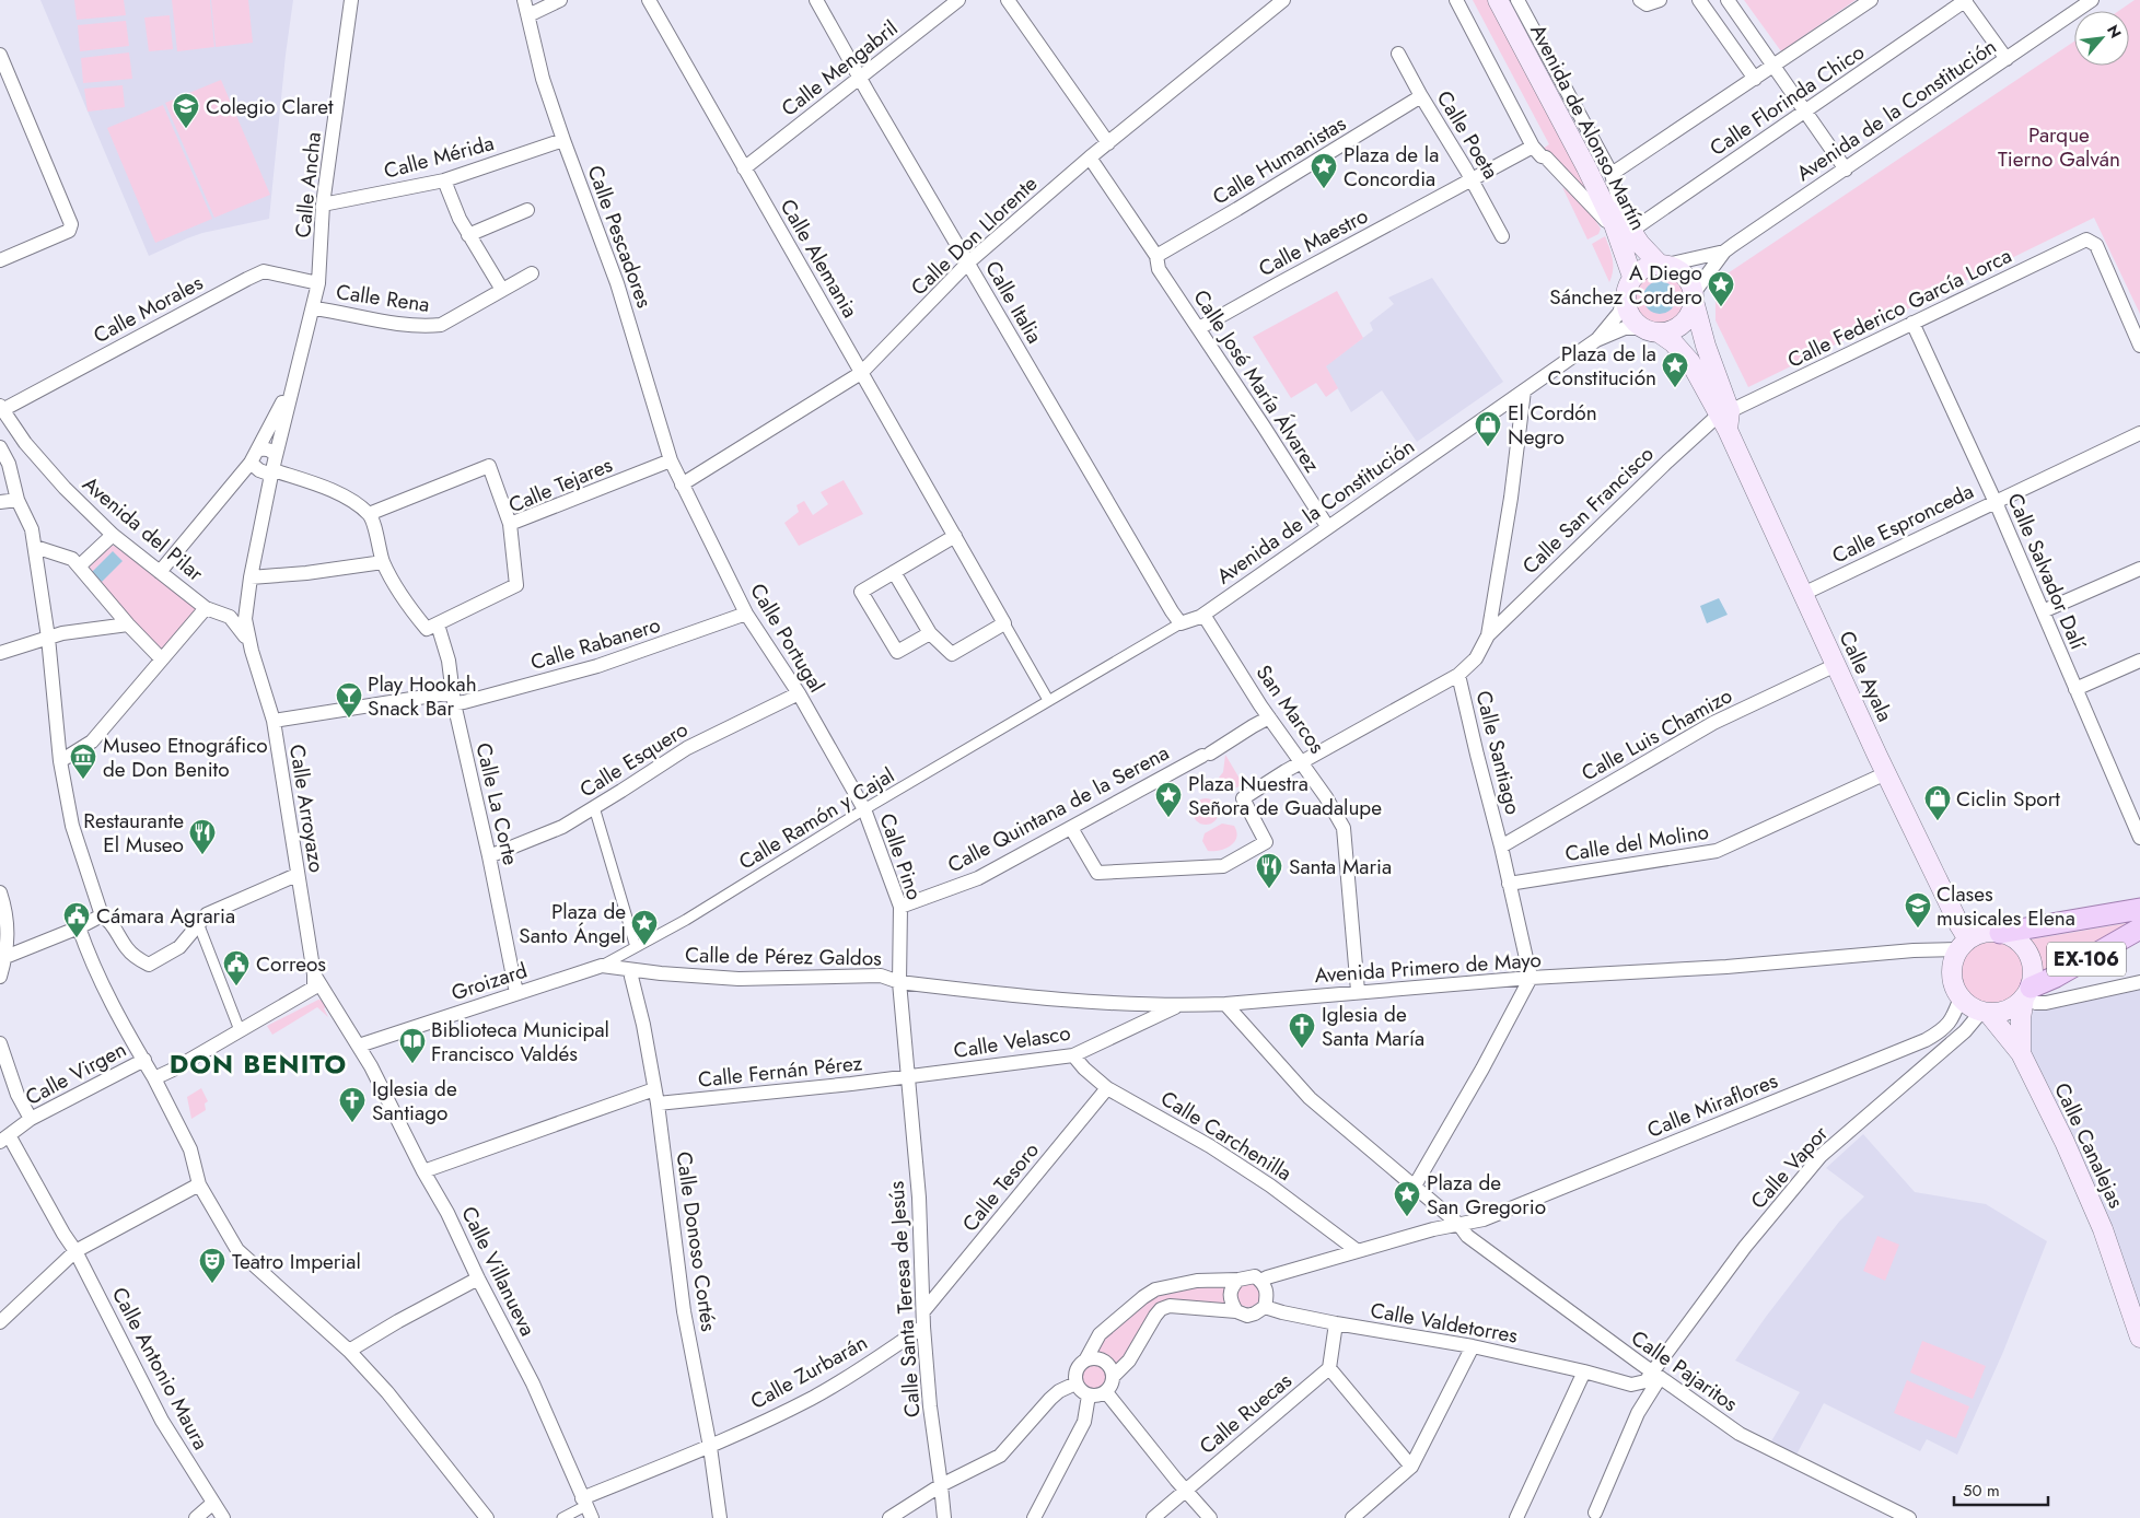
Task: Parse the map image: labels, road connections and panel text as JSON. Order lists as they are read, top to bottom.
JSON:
{
  "streets": {
    "main road": [
      "Avenida de Alonso Martín",
      "Calle Ayala",
      "EX-106",
      "Calle Canalejas"
    ],
    "street": [
      "Calle Mengabril",
      "Calle Florinda Chico",
      "Avenida de la Constitución",
      "Calle Poeta",
      "Calle Mérida",
      "Calle Humanistas",
      "Calle Ancha",
      "Calle Don Llorente",
      "Calle Pescadores",
      "Calle Maestro",
      "Calle Alemania",
      "Calle Rena",
      "Calle Italia",
      "Calle Federico García Lorca",
      "Calle Morales",
      "Calle José María Álvarez",
      "Calle Tejares",
      "Calle San Francisco",
      "Calle Espronceda",
      "Avenida del Pilar",
      "Calle Salvador Dalí",
      "Calle Portugal",
      "Calle Rabanero",
      "San Marcos",
      "Calle Luis Chamizo",
      "Calle Santiago",
      "Calle Esquero",
      "Calle La Corte",
      "Calle Arroyazo",
      "Calle Quintana de la Serena",
      "Calle Ramón y Cajal",
      "Calle del Molino",
      "Calle Pino",
      "Calle de Pérez Galdos",
      "Avenida Primero de Mayo",
      "Groizard",
      "Calle Velasco",
      "Calle Fernán Pérez",
      "Calle Virgen",
      "Calle Miraflores",
      "Calle Carchenilla",
      "Calle Vapor",
      "Calle Tesoro",
      "Calle Donoso Cortés",
      "Calle Villanueva",
      "Calle Santa Teresa de Jesús",
      "Calle Valdetorres",
      "Calle Antonio Maura",
      "Calle Pajaritos",
      "Calle Zurbarán",
      "Calle Ruecas"
    ]
  },
  "crossings": [
    ["Calle Mengabril", "Calle Alemania"],
    ["Calle Mengabril", "Calle Italia"],
    ["Calle Florinda Chico", "Avenida de Alonso Martín"],
    ["Avenida de la Constitución", "Avenida de Alonso Martín"],
    ["Avenida de la Constitución", "Calle Alemania"],
    ["Avenida de la Constitución", "Calle Italia"],
    ["Avenida de la Constitución", "Calle José María Álvarez"],
    ["Avenida de la Constitución", "Calle Ayala"],
    ["Avenida de la Constitución", "San Marcos"],
    ["Avenida de la Constitución", "Calle Santiago"],
    ["Avenida de la Constitución", "Calle Ramón y Cajal"],
    ["Avenida de Alonso Martín", "Calle Ayala"],
    ["Calle Poeta", "Calle Humanistas"],
    ["Calle Poeta", "Calle Maestro"],
    ["Calle Mérida", "Calle Ancha"],
    ["Calle Mérida", "Calle Pescadores"],
    ["Calle Humanistas", "Calle José María Álvarez"],
    ["Calle Ancha", "Calle Rena"],
    ["Calle Ancha", "Calle Morales"],
    ["Calle Don Llorente", "Calle Pescadores"],
    ["Calle Don Llorente", "Calle Alemania"],
    ["Calle Don Llorente", "Calle Italia"],
    ["Calle Don Llorente", "Calle José María Álvarez"],
    ["Calle Don Llorente", "Calle Portugal"],
    ["Calle Pescadores", "Calle Tejares"],
    ["Calle Pescadores", "Calle Portugal"],
    ["Calle Maestro", "Calle José María Álvarez"],
    ["Calle Alemania", "Calle Ramón y Cajal"],
    ["Calle Federico García Lorca", "Calle San Francisco"],
    ["Calle Federico García Lorca", "Calle Salvador Dalí"],
    ["Calle Federico García Lorca", "Calle Ayala"],
    ["Calle Morales", "Avenida del Pilar"],
    ["Calle Tejares", "Calle La Corte"],
    ["Calle San Francisco", "Calle Ayala"],
    ["Calle San Francisco", "Calle Santiago"],
    ["Calle Espronceda", "Calle Salvador Dalí"],
    ["Calle Espronceda", "Calle Ayala"],
    ["Avenida del Pilar", "Calle Arroyazo"],
    ["Calle Portugal", "Calle Rabanero"],
    ["Calle Portugal", "Calle Esquero"],
    ["Calle Portugal", "Calle Ramón y Cajal"],
    ["Calle Portugal", "Calle Pino"],
    ["Calle Rabanero", "Calle La Corte"],
    ["Calle Rabanero", "Calle Arroyazo"],
    ["Calle Ayala", "Calle Luis Chamizo"],
    ["Calle Ayala", "Calle del Molino"],
    ["Calle Ayala", "EX-106"],
    ["Calle Ayala", "Avenida Primero de Mayo"],
    ["Calle Ayala", "Calle Miraflores"],
    ["Calle Ayala", "Calle Canalejas"],
    ["Calle Ayala", "Calle Vapor"],
    ["San Marcos", "Calle Quintana de la Serena"],
    ["San Marcos", "Avenida Primero de Mayo"],
    ["Calle Luis Chamizo", "Calle Santiago"],
    ["Calle Santiago", "Calle del Molino"],
    ["Calle Santiago", "Avenida Primero de Mayo"],
    ["Calle Esquero", "Calle La Corte"],
    ["Calle La Corte", "Groizard"],
    ["Calle Arroyazo", "Calle Villanueva"],
    ["Calle Quintana de la Serena", "Calle Pino"],
    ["Calle Ramón y Cajal", "Calle Pino"],
    ["Calle Ramón y Cajal", "Groizard"],
    ["Calle Pino", "Calle de Pérez Galdos"],
    ["Calle Pino", "Avenida Primero de Mayo"],
    ["Calle Pino", "Calle Velasco"],
    ["Calle Pino", "Calle Fernán Pérez"],
    ["Calle Pino", "Calle Santa Teresa de Jesús"],
    ["Calle de Pérez Galdos", "Avenida Primero de Mayo"],
    ["Calle de Pérez Galdos", "Groizard"],
    ["Calle de Pérez Galdos", "Calle Donoso Cortés"],
    ["EX-106", "Avenida Primero de Mayo"],
    ["EX-106", "Calle Miraflores"],
    ["EX-106", "Calle Canalejas"],
    ["EX-106", "Calle Vapor"],
    ["Avenida Primero de Mayo", "Calle Velasco"],
    ["Avenida Primero de Mayo", "Calle Miraflores"],
    ["Avenida Primero de Mayo", "Calle Canalejas"],
    ["Avenida Primero de Mayo", "Calle Vapor"],
    ["Groizard", "Calle Donoso Cortés"],
    ["Groizard", "Calle Villanueva"],
    ["Calle Velasco", "Calle Fernán Pérez"],
    ["Calle Velasco", "Calle Carchenilla"],
    ["Calle Velasco", "Calle Santa Teresa de Jesús"],
    ["Calle Fernán Pérez", "Calle Donoso Cortés"],
    ["Calle Fernán Pérez", "Calle Santa Teresa de Jesús"],
    ["Calle Virgen", "Calle Villanueva"],
    ["Calle Virgen", "Calle Antonio Maura"],
    ["Calle Miraflores", "Calle Canalejas"],
    ["Calle Miraflores", "Calle Vapor"],
    ["Calle Miraflores", "Calle Pajaritos"],
    ["Calle Carchenilla", "Calle Tesoro"],
    ["Calle Canalejas", "Calle Vapor"],
    ["Calle Vapor", "Calle Valdetorres"],
    ["Calle Vapor", "Calle Pajaritos"],
    ["Calle Tesoro", "Calle Santa Teresa de Jesús"],
    ["Calle Donoso Cortés", "Calle Zurbarán"],
    ["Calle Villanueva", "Calle Zurbarán"],
    ["Calle Santa Teresa de Jesús", "Calle Zurbarán"],
    ["Calle Valdetorres", "Calle Pajaritos"]
  ],
  "districts": ["DON BENITO"],
  "parks": ["Parque Tierno Galván"],
  "places": {
    "school or university": ["Colegio Claret", "Clases musicales Elena"],
    "place": [
      "Plaza de la Concordia",
      "A Diego Sánchez Cordero",
      "Plaza de la Constitución",
      "Plaza Nuestra Señora de Guadalupe",
      "Plaza de Santo Ángel",
      "Plaza de San Gregorio"
    ],
    "shop": ["El Cordón Negro", "Ciclin Sport"],
    "bar": ["Play Hookah Snack Bar"],
    "museum": ["Museo Etnográfico de Don Benito"],
    "restaurant": ["Restaurante El Museo", "Santa Maria"],
    "public building": ["Cámara Agraria", "Correos"],
    "church": ["Iglesia de Santa María", "Iglesia de Santiago"],
    "library": ["Biblioteca Municipal Francisco Valdés"],
    "theatre": ["Teatro Imperial"]
  },
  "scale_bar": "50 m",
  "north": "top right"
}
